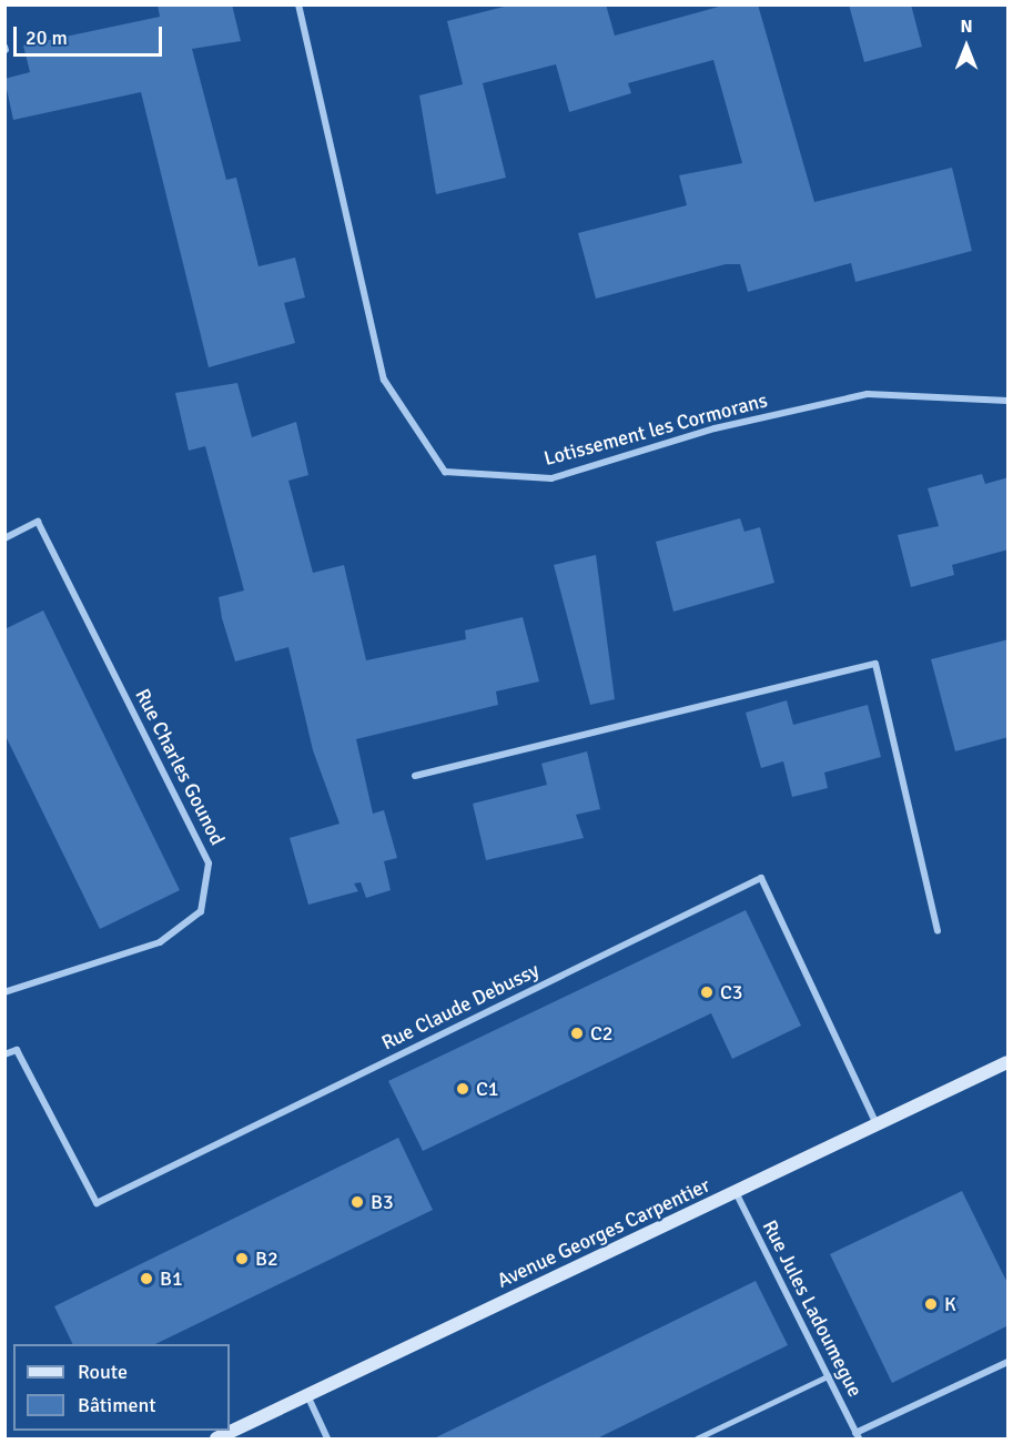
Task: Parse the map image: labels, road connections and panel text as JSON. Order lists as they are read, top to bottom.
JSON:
{
  "streets": {
    "street": [
      "Lotissement les Cormorans",
      "Rue Charles Gounod",
      "Rue Claude Debussy",
      "Avenue Georges Carpentier",
      "Rue Jules Ladoumegue"
    ]
  },
  "crossings": [
    ["Rue Claude Debussy", "Avenue Georges Carpentier"],
    ["Avenue Georges Carpentier", "Rue Jules Ladoumegue"]
  ],
  "places": [
    "C3",
    "C2",
    "C1",
    "B3",
    "B2",
    "B1",
    "K"
  ],
  "legend": ["Route", "Bâtiment"],
  "scale_bar": "20 m",
  "north": "top"
}
